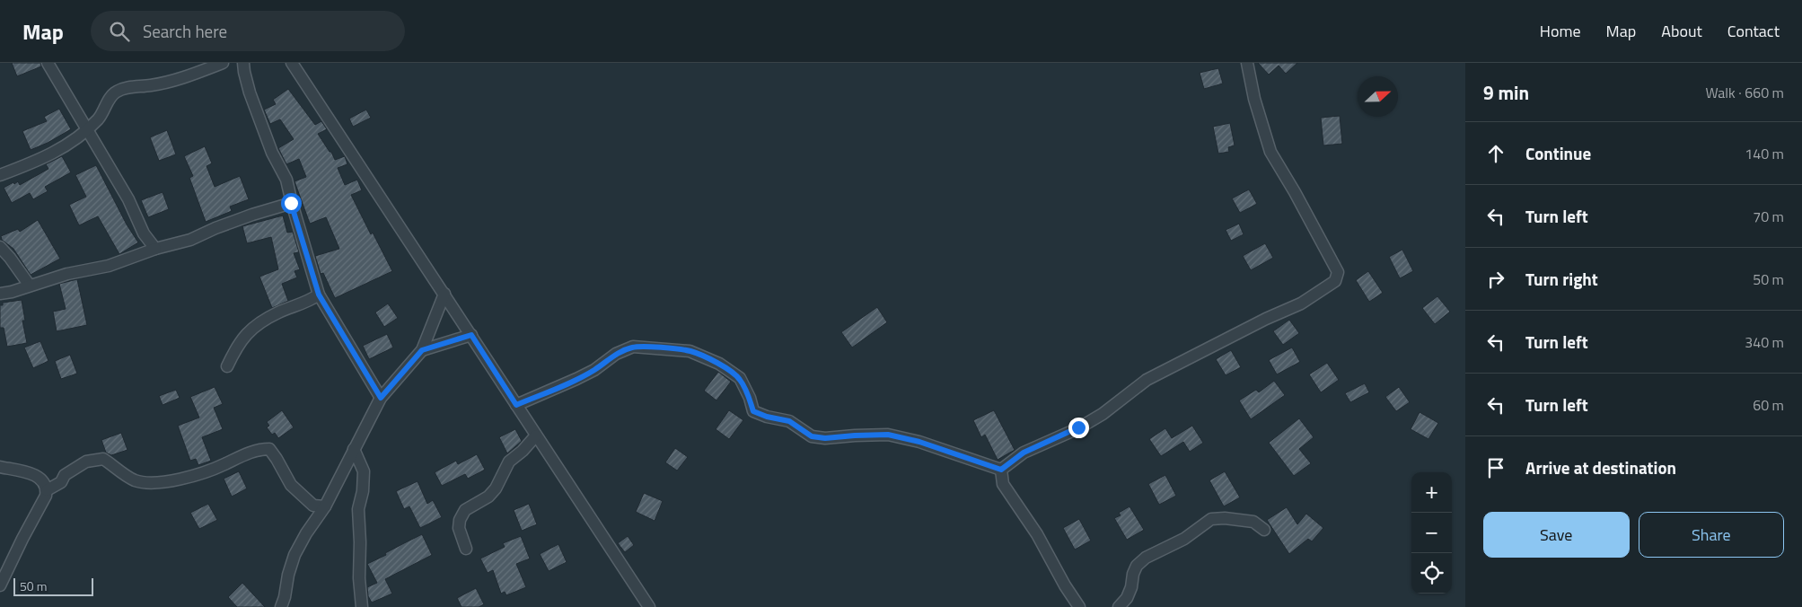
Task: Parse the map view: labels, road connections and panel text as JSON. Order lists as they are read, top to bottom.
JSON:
{
  "scale_bar": "50 m",
  "north": "right",
  "page": {
    "header": "Map",
    "search": "Search here",
    "nav": [
      "Home",
      "Map",
      "About",
      "Contact"
    ],
    "heading": ["9 min", "Walk · 660 m"],
    "list": [
      ["Continue", "140 m"],
      ["Turn left", "70 m"],
      ["Turn right", "50 m"],
      ["Turn left", "340 m"],
      ["Turn left", "60 m"],
      "Arrive at destination"
    ],
    "map_buttons": ["+", "−"],
    "buttons": ["Save", "Share"],
    "scale": "50 m"
  }
}
